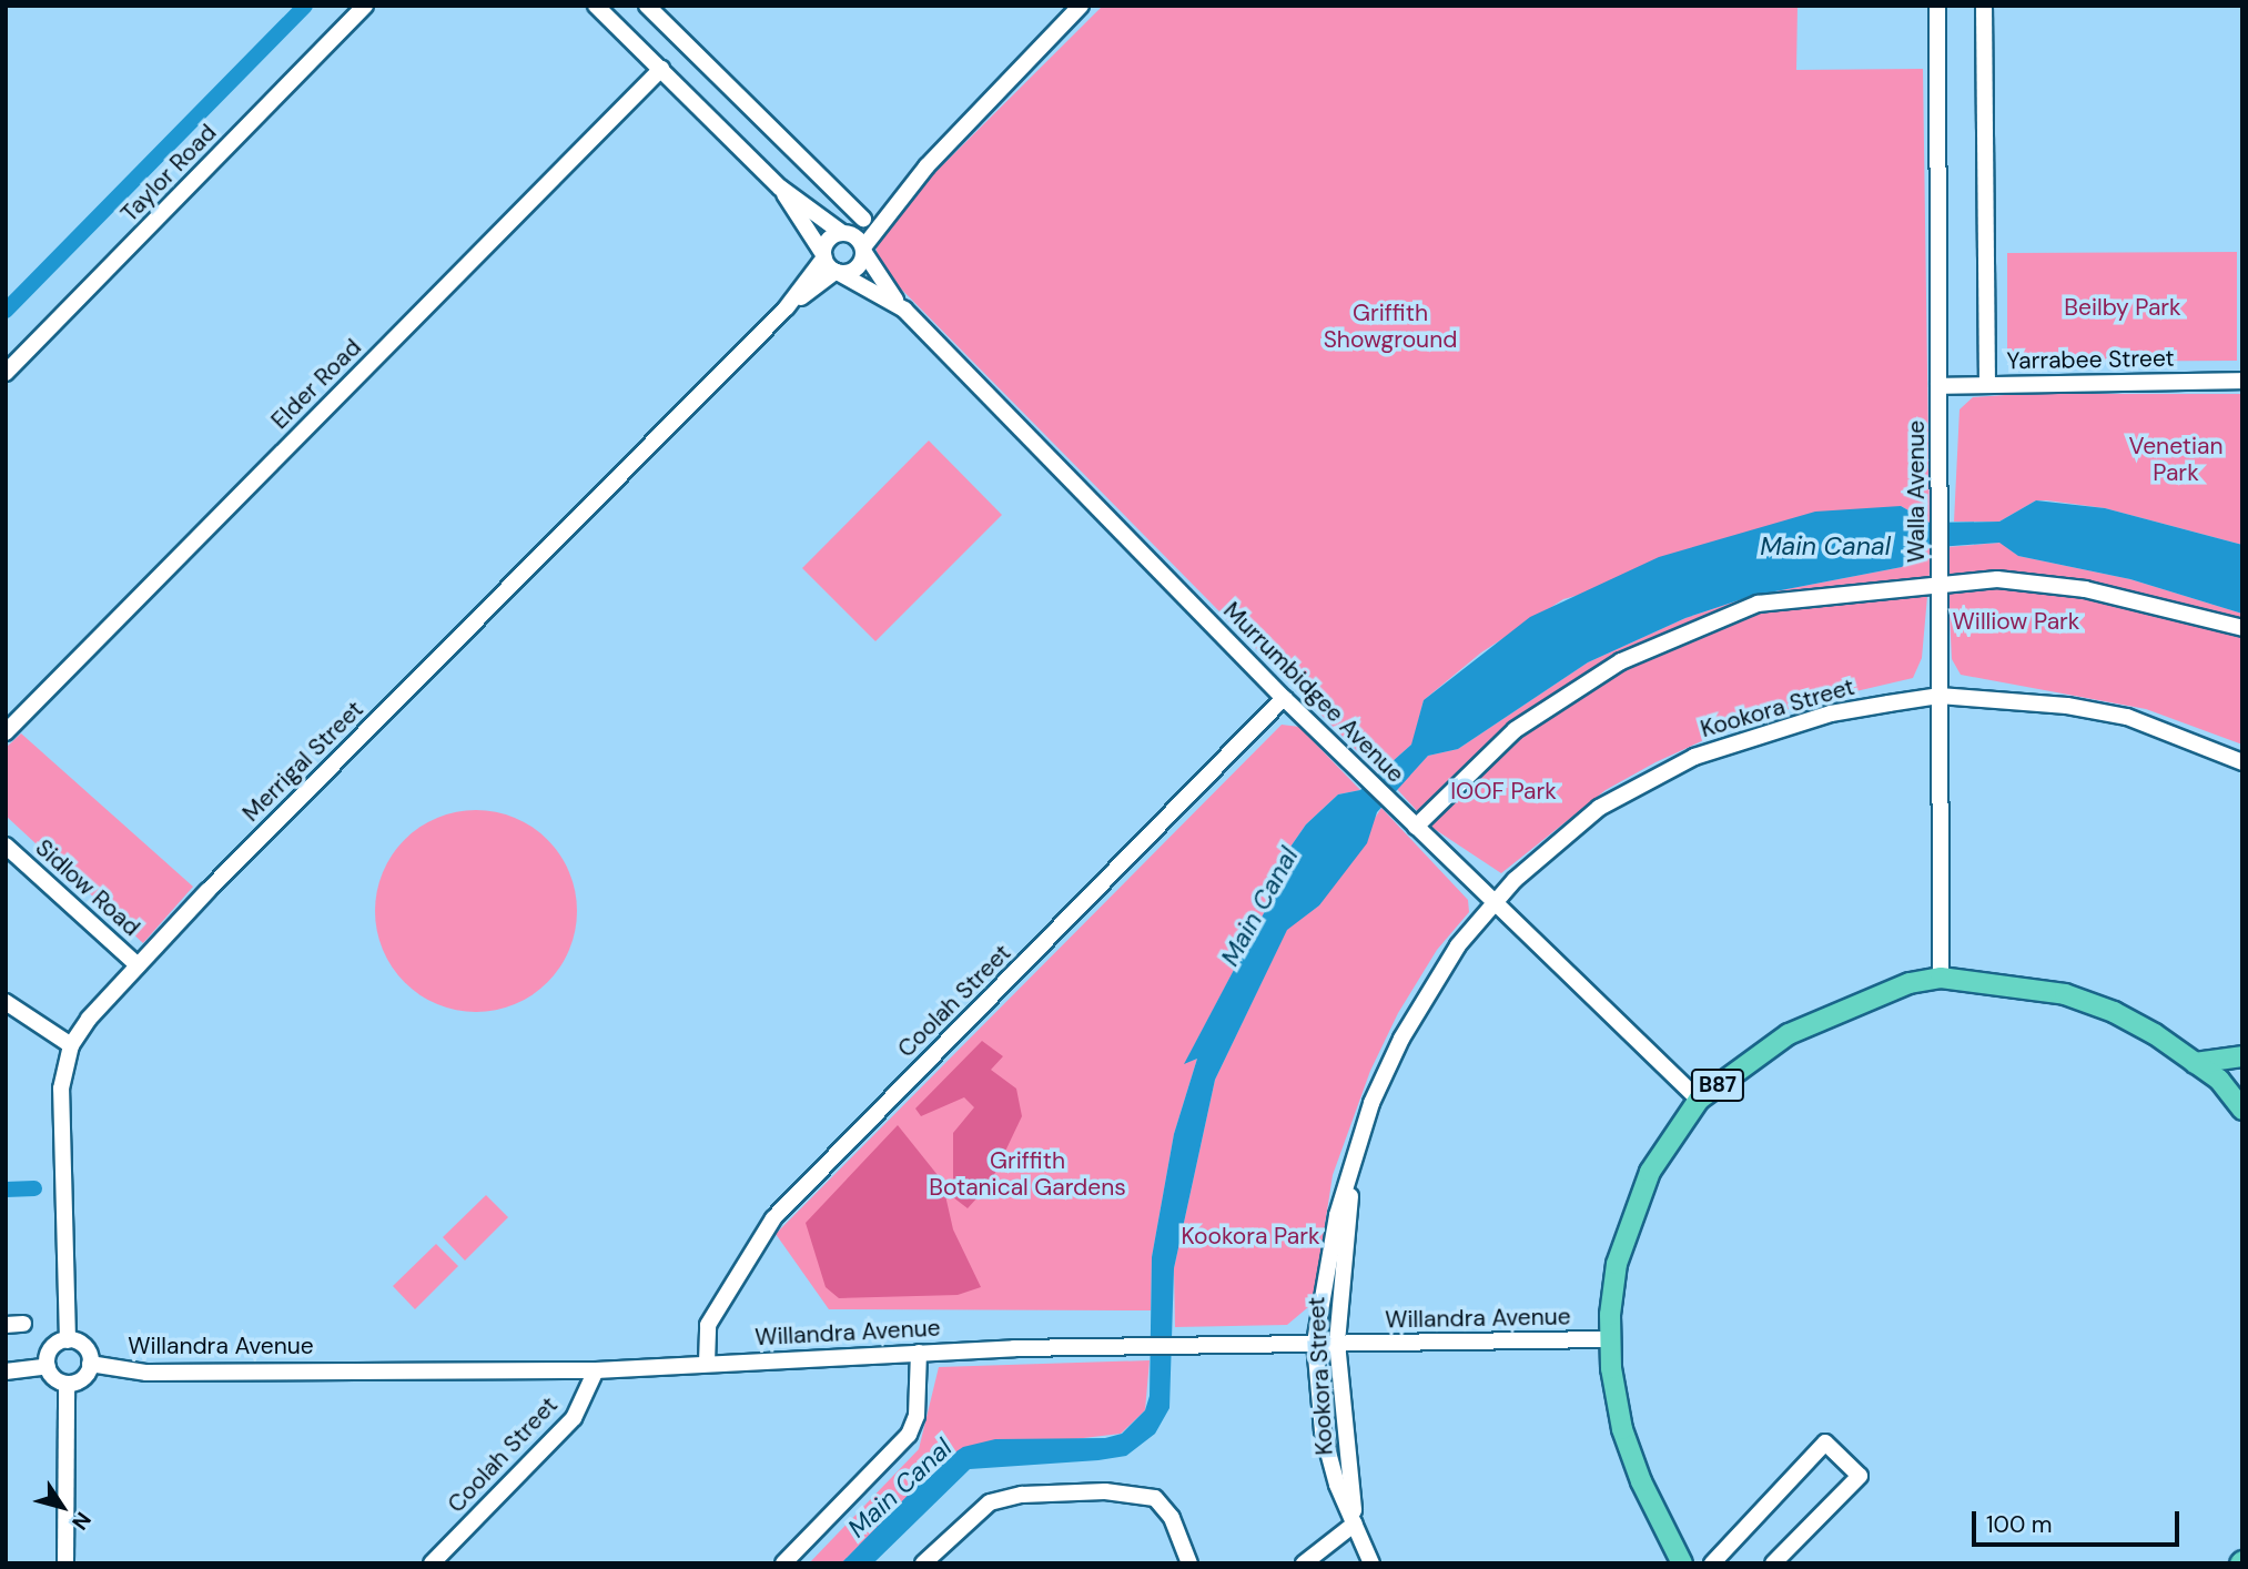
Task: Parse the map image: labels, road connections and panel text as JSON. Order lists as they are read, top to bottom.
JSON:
{
  "streets": {
    "main road": ["B87"],
    "street": [
      "Taylor Road",
      "Yarrabee Street",
      "Elder Road",
      "Walla Avenue",
      "Murrumbidgee Avenue",
      "Kookora Street",
      "Merrigal Street",
      "Sidlow Road",
      "Coolah Street",
      "Willandra Avenue"
    ]
  },
  "crossings": [
    ["Yarrabee Street", "Walla Avenue"],
    ["Walla Avenue", "Kookora Street"],
    ["Walla Avenue", "B87"],
    ["Murrumbidgee Avenue", "Kookora Street"],
    ["Murrumbidgee Avenue", "Merrigal Street"],
    ["Murrumbidgee Avenue", "Coolah Street"],
    ["Murrumbidgee Avenue", "B87"],
    ["Kookora Street", "Willandra Avenue"],
    ["Merrigal Street", "Sidlow Road"],
    ["Merrigal Street", "Willandra Avenue"],
    ["Coolah Street", "Willandra Avenue"],
    ["B87", "Willandra Avenue"]
  ],
  "water": ["Main Canal"],
  "parks": [
    "Beilby Park",
    "Griffith Showground",
    "Venetian Park",
    "Williow Park",
    "IOOF Park",
    "Griffith Botanical Gardens",
    "Kookora Park"
  ],
  "scale_bar": "100 m",
  "north": "bottom right"
}
